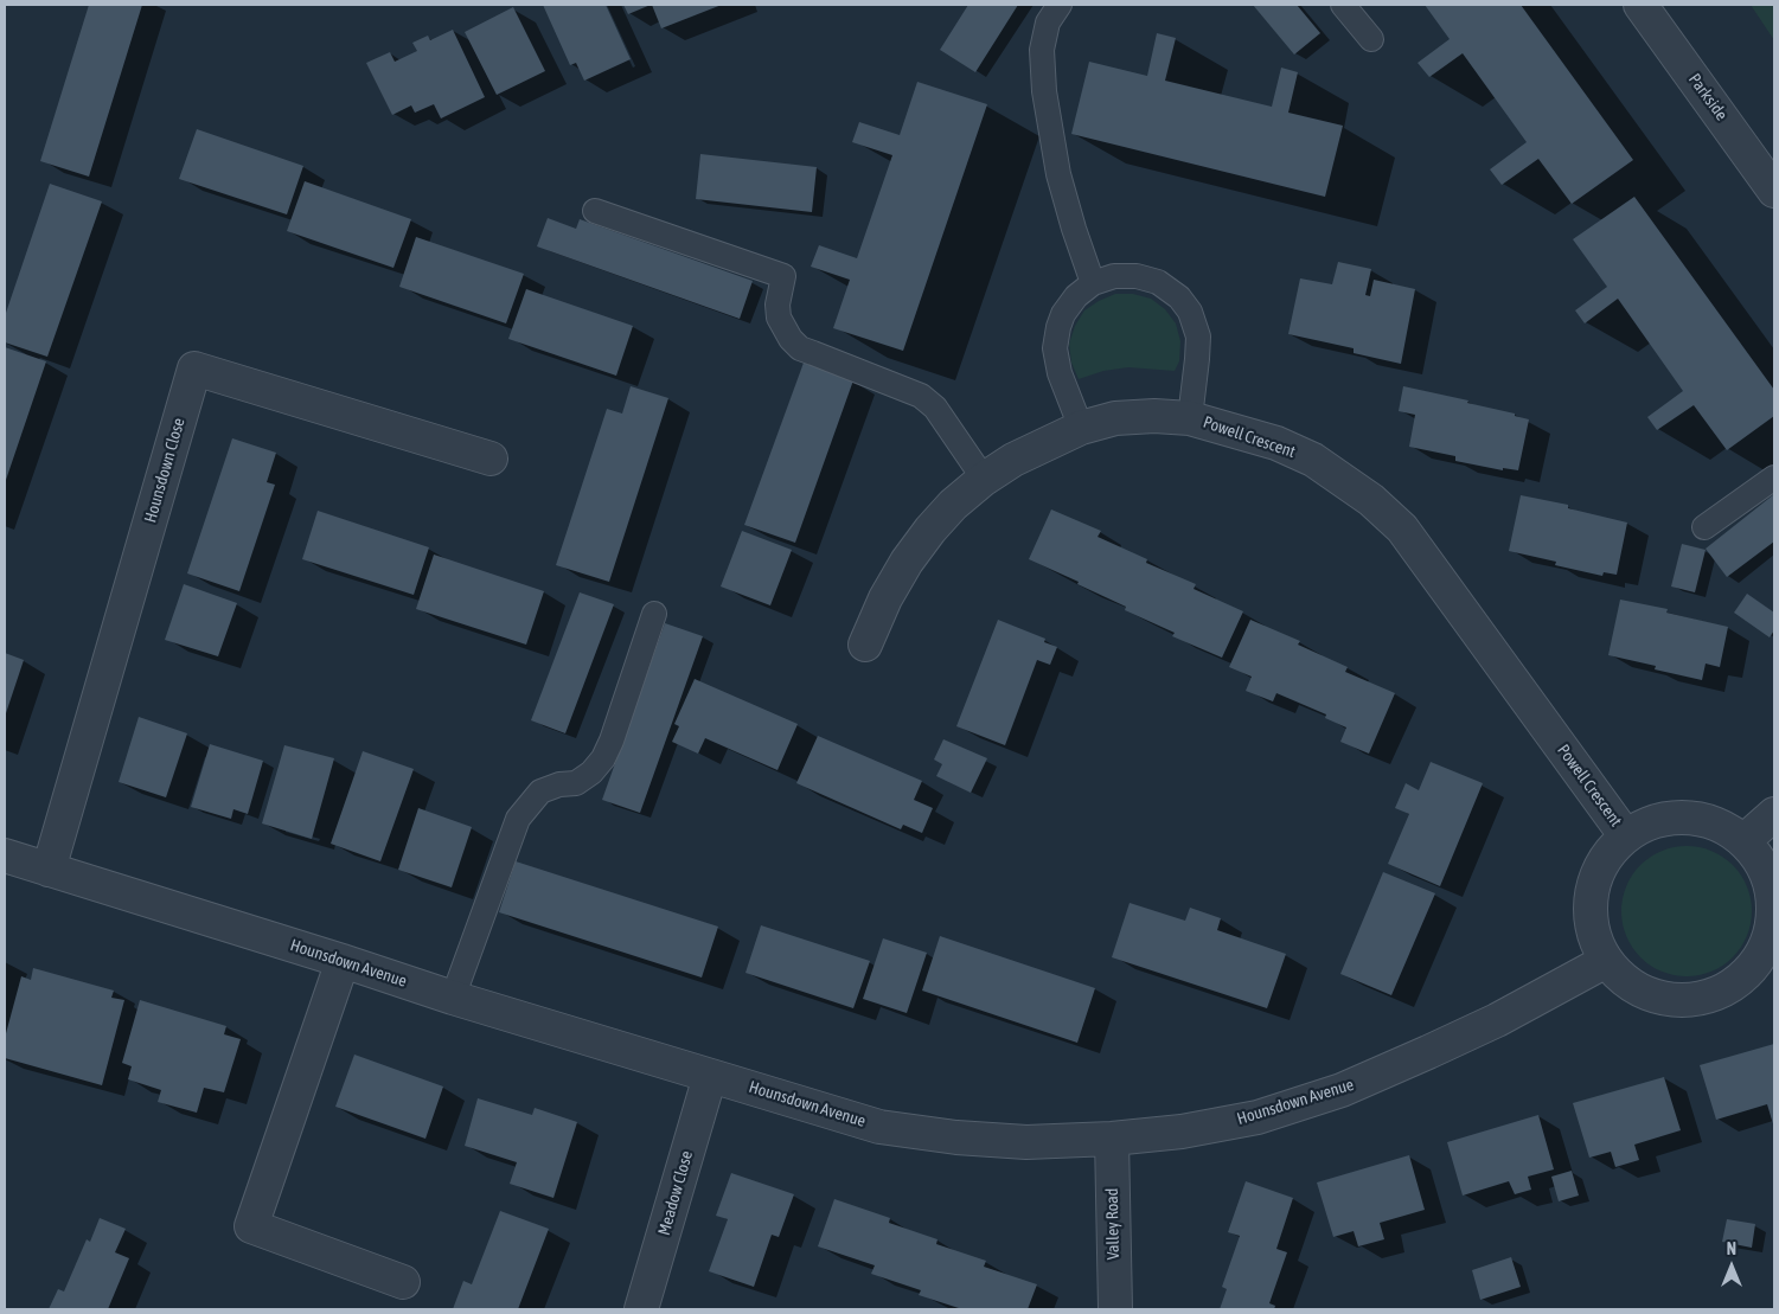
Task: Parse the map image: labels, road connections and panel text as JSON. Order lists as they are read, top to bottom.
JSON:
{
  "streets": {
    "street": [
      "Parkside",
      "Powell Crescent",
      "Hounsdown Close",
      "Hounsdown Avenue",
      "Meadow Close",
      "Valley Road"
    ]
  },
  "crossings": [
    ["Powell Crescent", "Hounsdown Avenue"],
    ["Hounsdown Close", "Hounsdown Avenue"],
    ["Hounsdown Avenue", "Meadow Close"],
    ["Hounsdown Avenue", "Valley Road"]
  ],
  "north": "top"
}
